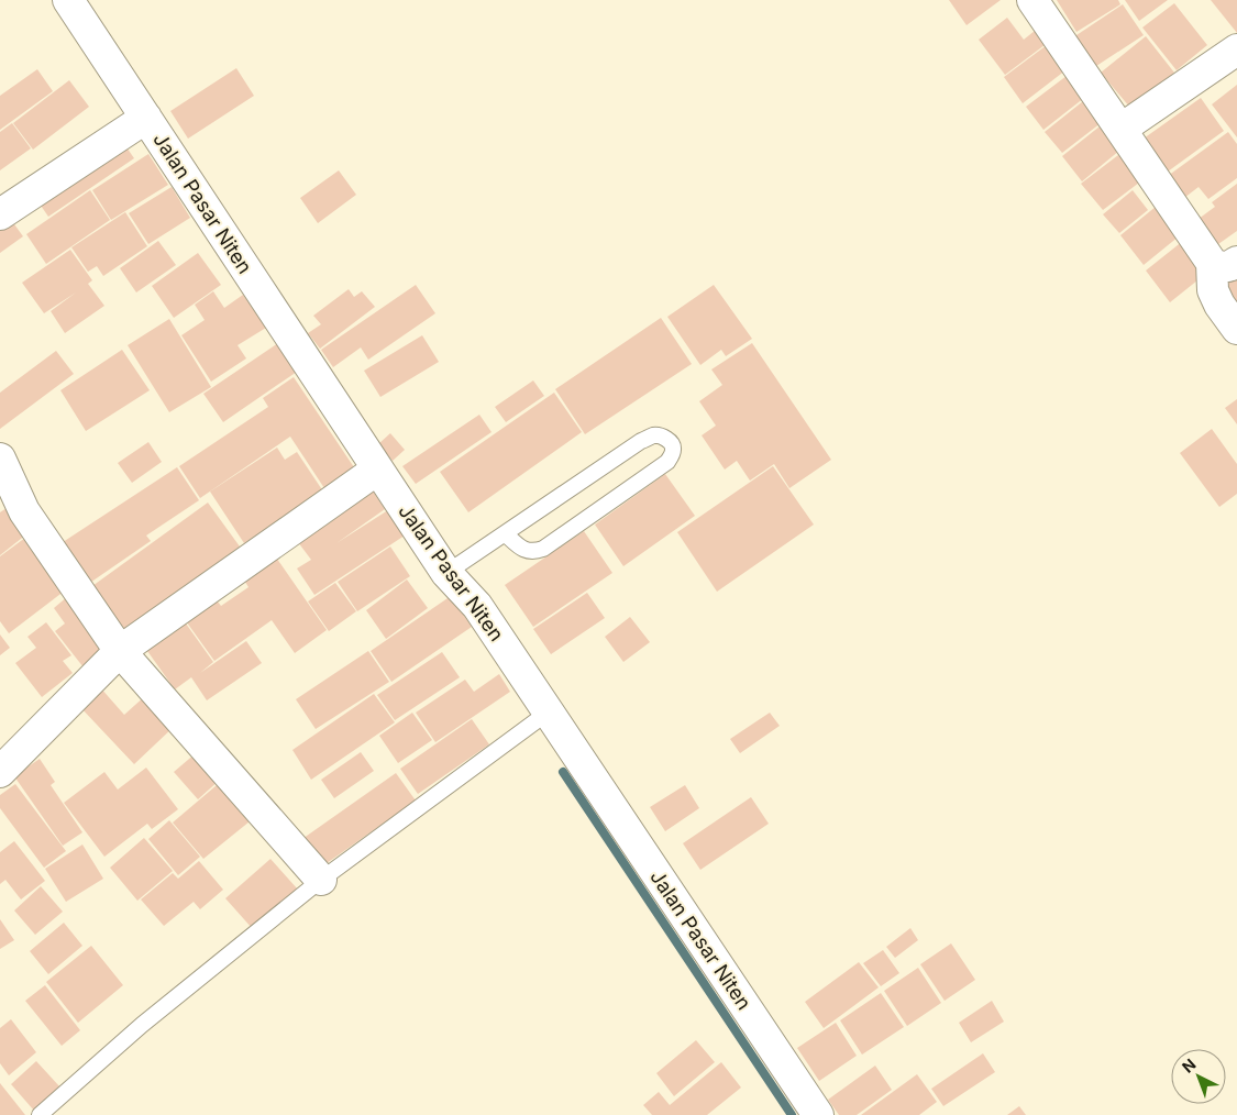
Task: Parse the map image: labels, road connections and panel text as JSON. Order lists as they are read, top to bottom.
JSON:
{
  "streets": {
    "street": ["Jalan Pasar Niten"]
  },
  "north": "top left"
}
